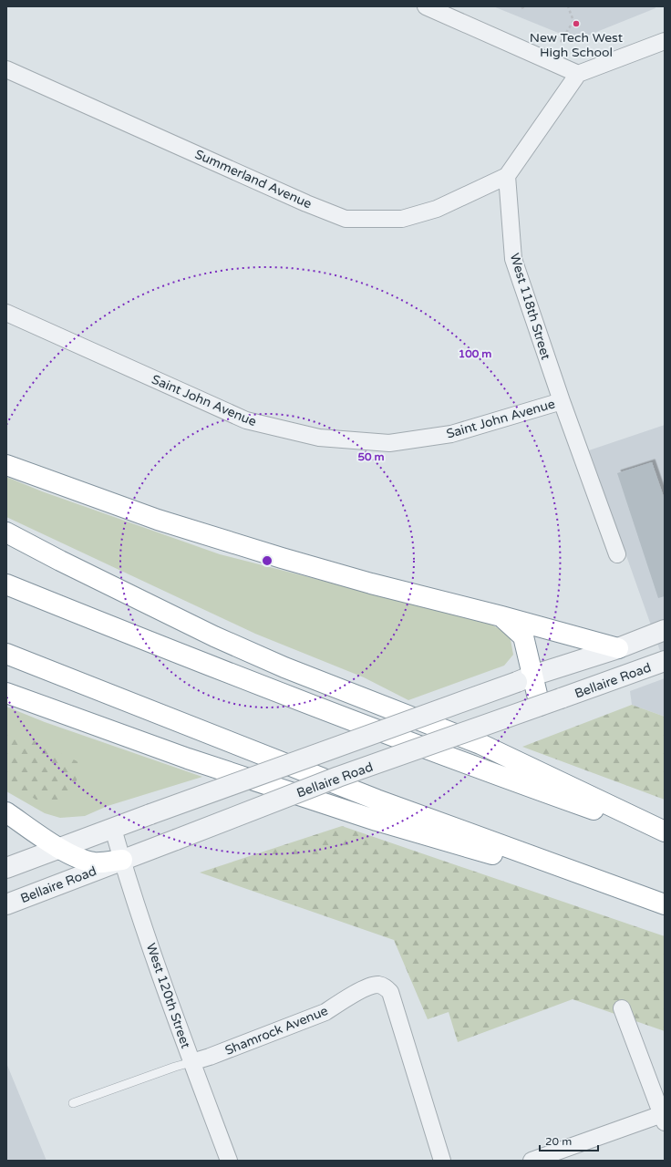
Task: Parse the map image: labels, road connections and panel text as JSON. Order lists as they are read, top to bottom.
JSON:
{
  "streets": {
    "street": [
      "Summerland Avenue",
      "West 118th Street",
      "Saint John Avenue",
      "Bellaire Road",
      "West 120th Street",
      "Shamrock Avenue"
    ]
  },
  "crossings": [
    ["Summerland Avenue", "West 118th Street"],
    ["West 118th Street", "Saint John Avenue"],
    ["Bellaire Road", "West 120th Street"],
    ["West 120th Street", "Shamrock Avenue"]
  ],
  "places": ["New Tech West High School"],
  "scale_bar": "20 m",
  "rings": ["100 m", "50 m"]
}
